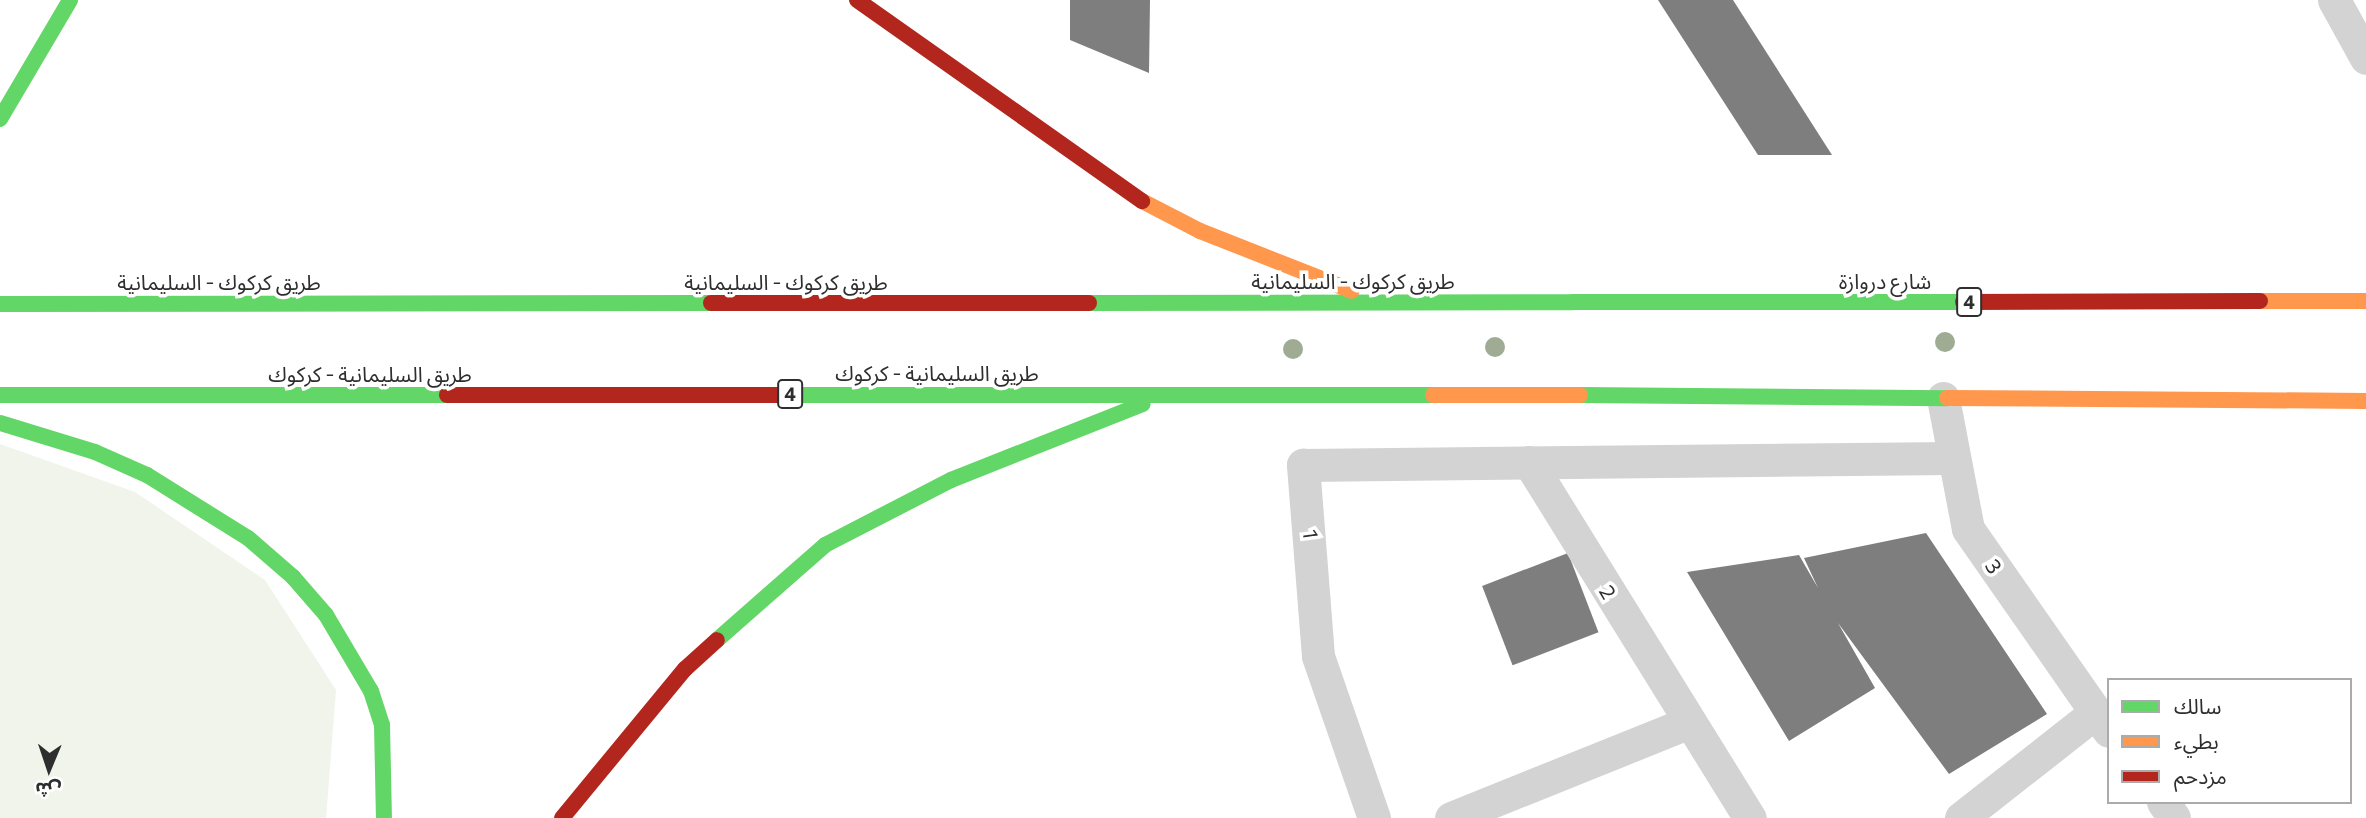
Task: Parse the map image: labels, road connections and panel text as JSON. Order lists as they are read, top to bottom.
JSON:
{
  "streets": {
    "main road": [
      "طريق كركوك - السليمانية",
      "شارع دروازة",
      "4",
      "طريق السليمانية - كركوك"
    ],
    "street": ["1", "3", "2"]
  },
  "crossings": [
    ["طريق كركوك - السليمانية", "شارع دروازة"],
    ["4", "طريق السليمانية - كركوك"],
    ["4", "3"],
    ["طريق السليمانية - كركوك", "3"],
    ["1", "2"]
  ],
  "legend": ["سالك", "بطيء", "مزدحم"],
  "north": "bottom"
}
